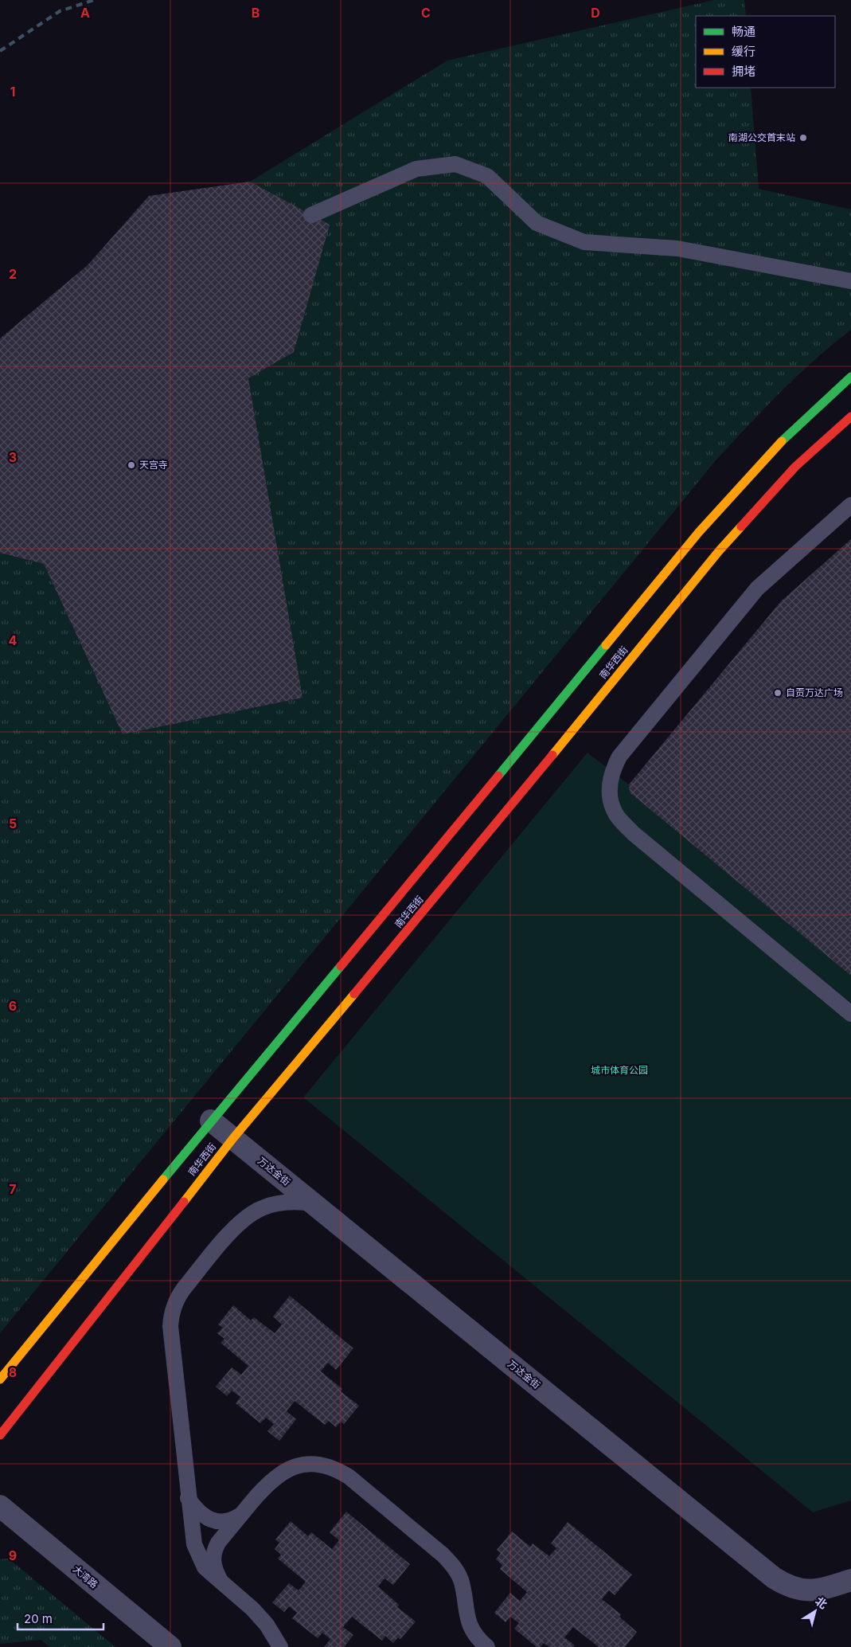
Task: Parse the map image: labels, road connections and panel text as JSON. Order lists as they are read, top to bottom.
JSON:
{
  "streets": {
    "main road": ["南华西街"],
    "street": ["万达金街", "大湾路"]
  },
  "crossings": [
    ["南华西街", "万达金街"]
  ],
  "parks": ["城市体育公园"],
  "places": ["南湖公交首末站", "天宫寺", "自贡万达广场"],
  "legend": ["畅通", "缓行", "拥堵"],
  "scale_bar": "20 m",
  "north": "top right",
  "grid": {
    "columns": [
      "A",
      "B",
      "C",
      "D"
    ],
    "rows": [
      "1",
      "2",
      "3",
      "4",
      "5",
      "6",
      "7",
      "8",
      "9"
    ]
  }
}
